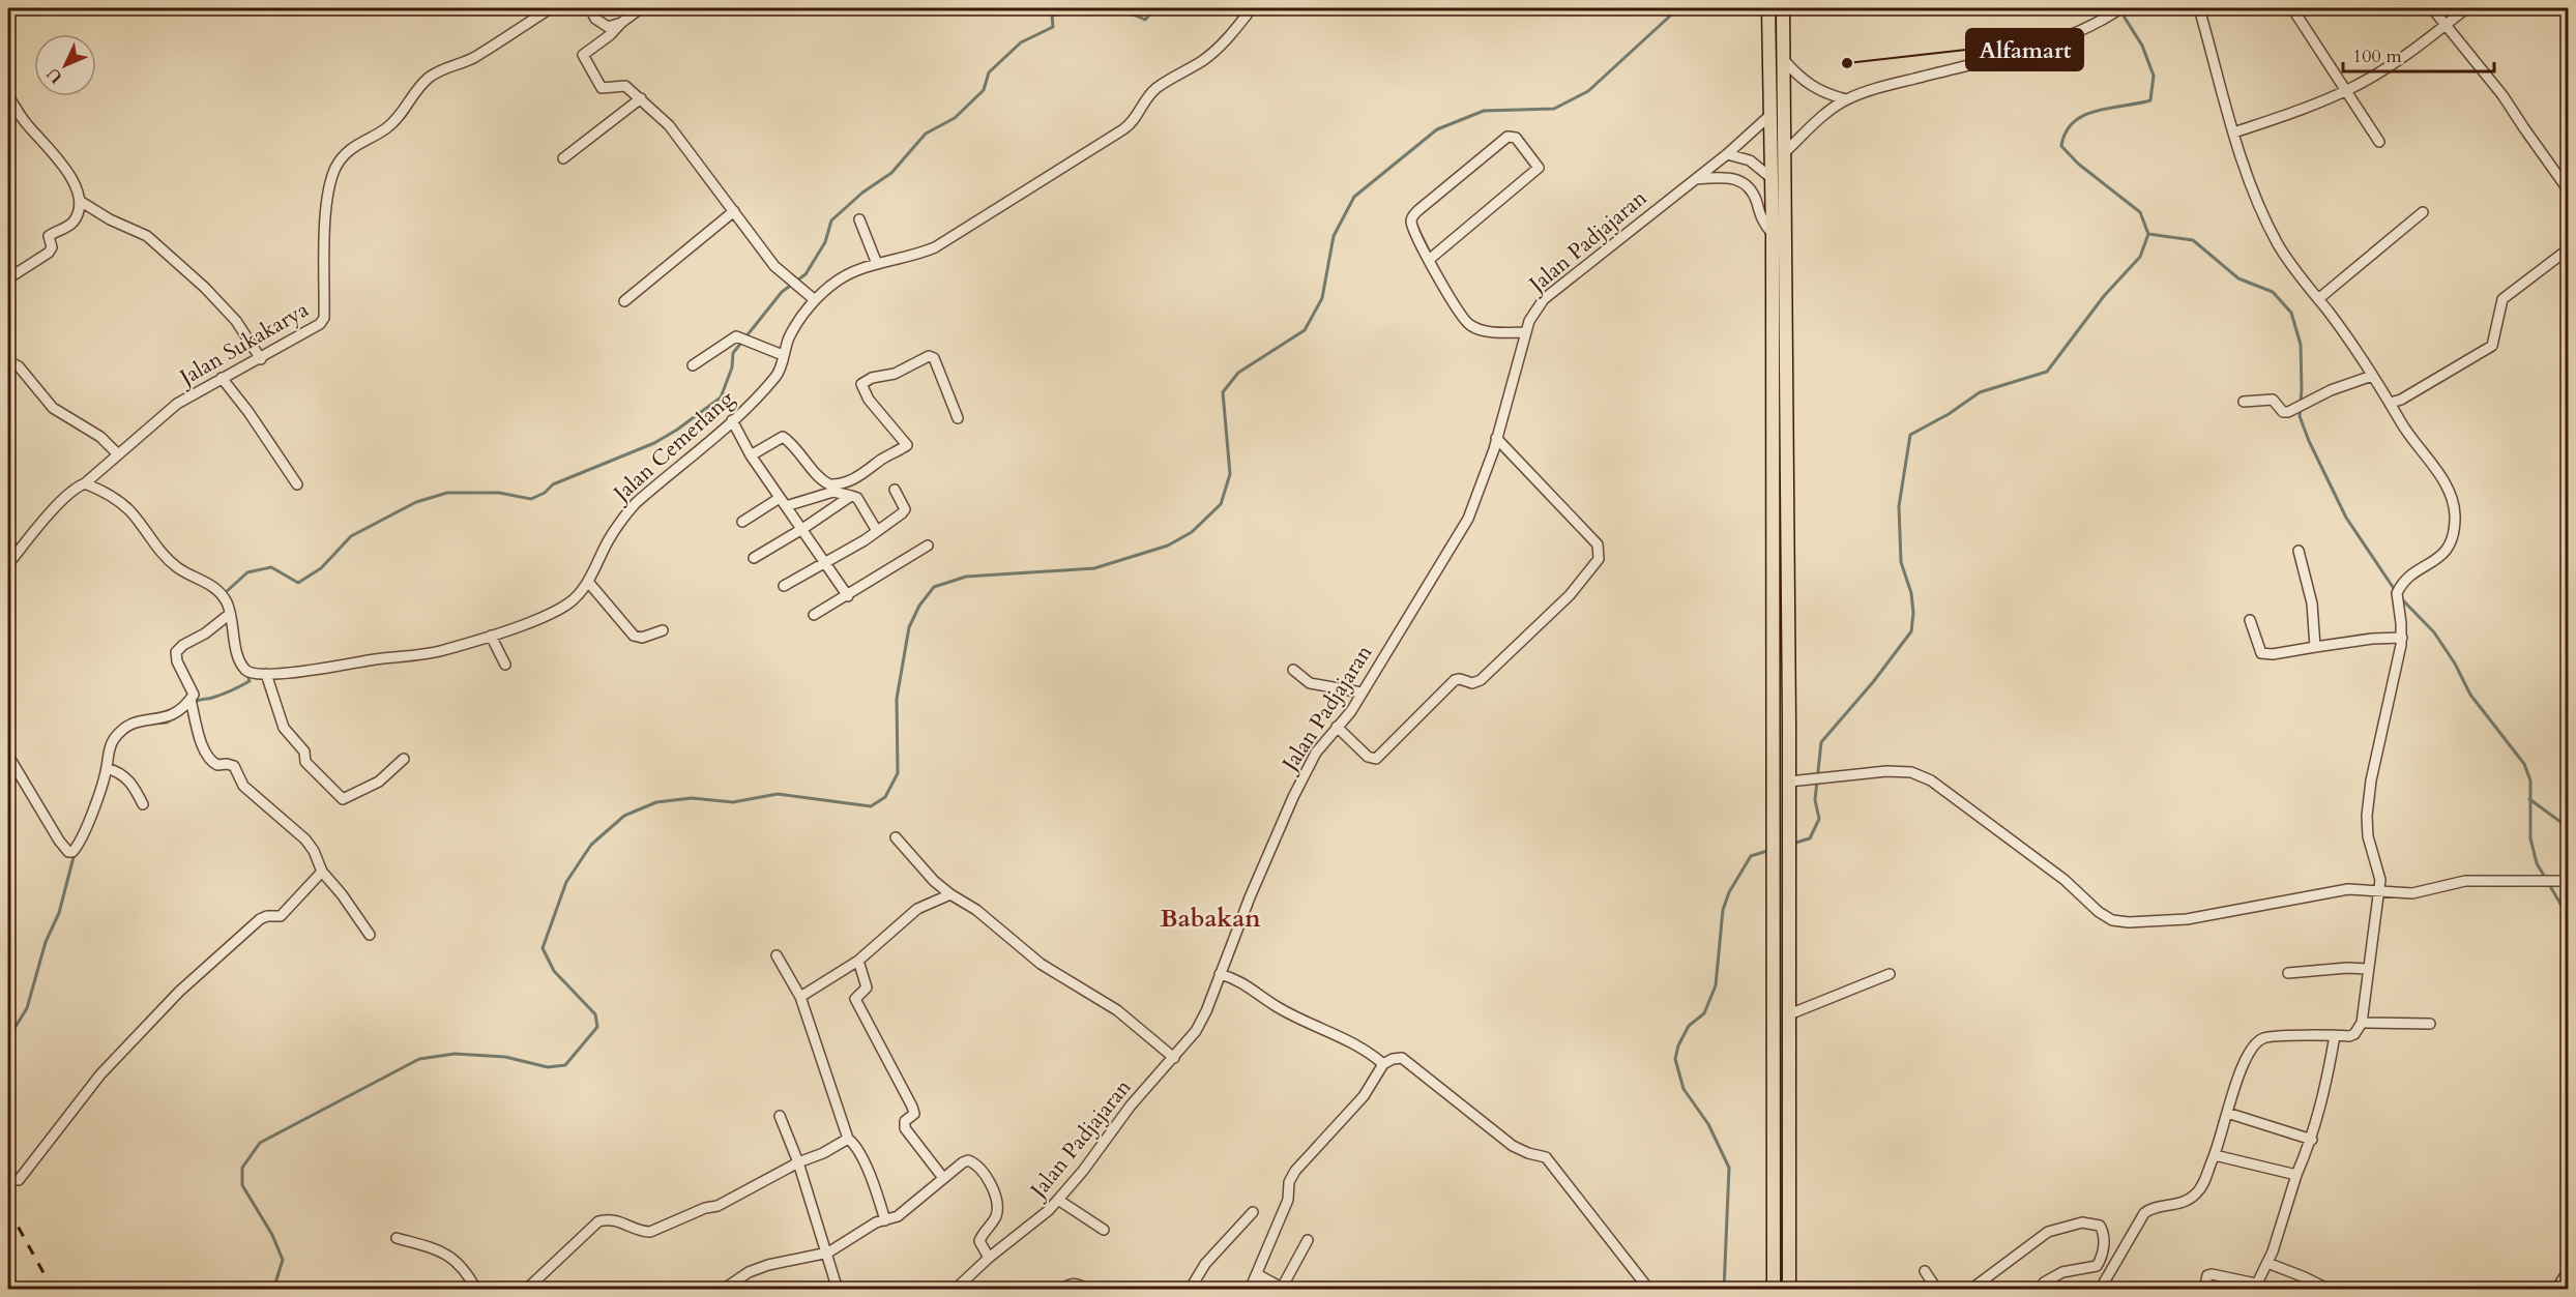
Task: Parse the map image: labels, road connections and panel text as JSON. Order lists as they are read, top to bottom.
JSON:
{
  "streets": {
    "street": ["Jalan Padjajaran", "Jalan Sukakarya", "Jalan Cemerlang"]
  },
  "crossings": [
    ["Jalan Sukakarya", "Jalan Cemerlang"]
  ],
  "districts": ["Babakan"],
  "places": ["Alfamart"],
  "scale_bar": "100 m",
  "north": "bottom left"
}
